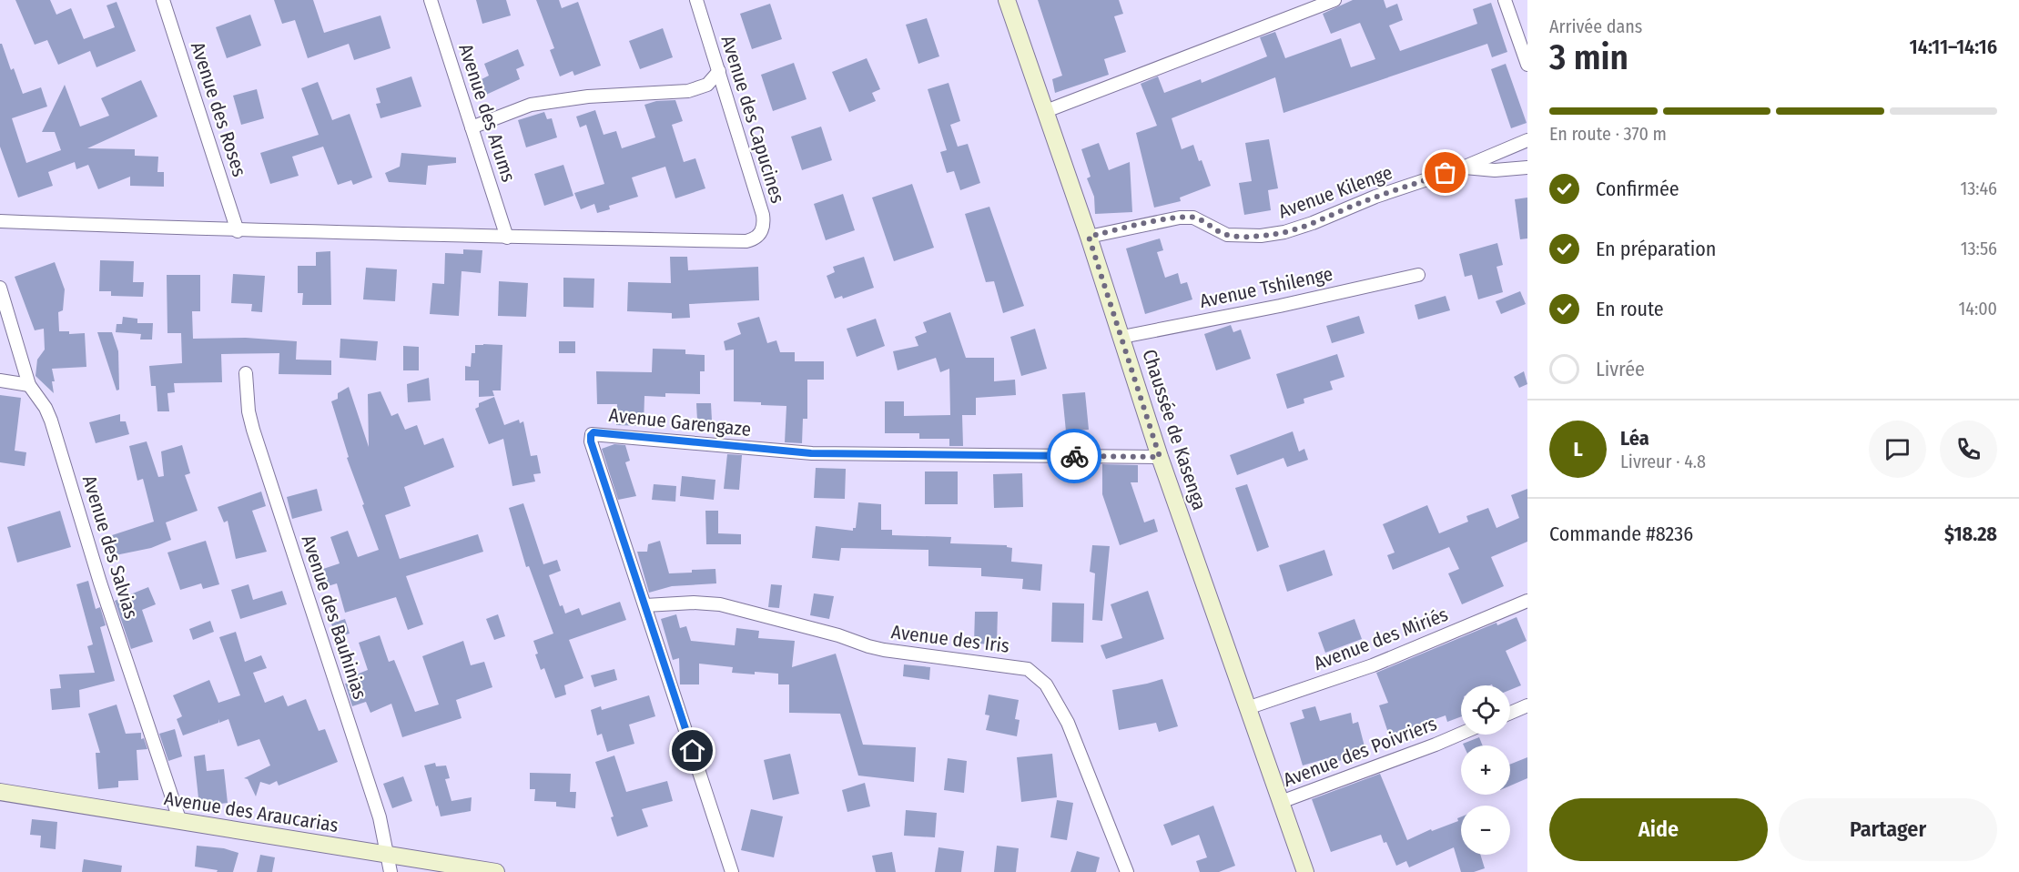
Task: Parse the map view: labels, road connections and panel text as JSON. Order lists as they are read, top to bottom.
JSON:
{
  "streets": {
    "main road": ["Chaussée de Kasenga", "Avenue des Araucarias"],
    "street": [
      "Avenue des Roses",
      "Avenue des Arums",
      "Avenue des Capucines",
      "Avenue Kilenge",
      "Avenue Tshilenge",
      "Avenue Garengaze",
      "Avenue des Salvias",
      "Avenue des Bauhinias",
      "Avenue des Iris",
      "Avenue des Miriés",
      "Avenue des Poivriers"
    ]
  },
  "crossings": [
    ["Avenue des Arums", "Avenue des Capucines"],
    ["Avenue Kilenge", "Chaussée de Kasenga"],
    ["Avenue Tshilenge", "Chaussée de Kasenga"],
    ["Avenue Garengaze", "Chaussée de Kasenga"],
    ["Avenue Garengaze", "Avenue des Iris"],
    ["Chaussée de Kasenga", "Avenue des Miriés"],
    ["Chaussée de Kasenga", "Avenue des Poivriers"],
    ["Avenue des Salvias", "Avenue des Araucarias"],
    ["Avenue des Bauhinias", "Avenue des Araucarias"]
  ],
  "page": {
    "heading": ["3 min", "Arrivée dans", "14:11–14:16"],
    "panel": [
      "Léa",
      "Livreur · 4.8",
      "Commande #8236",
      "$18.28"
    ],
    "bar": "En route · 370 m",
    "list": [
      ["Confirmée", "13:46"],
      ["En préparation", "13:56"],
      ["En route", "14:00"],
      "Livrée"
    ],
    "round": "L",
    "map_buttons": ["+", "−"],
    "buttons": ["Aide", "Partager"]
  }
}
